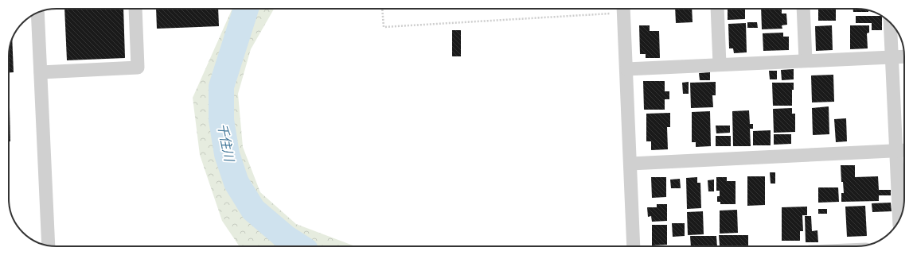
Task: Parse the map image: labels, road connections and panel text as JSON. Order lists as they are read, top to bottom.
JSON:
{
  "water": ["千住川"]
}
